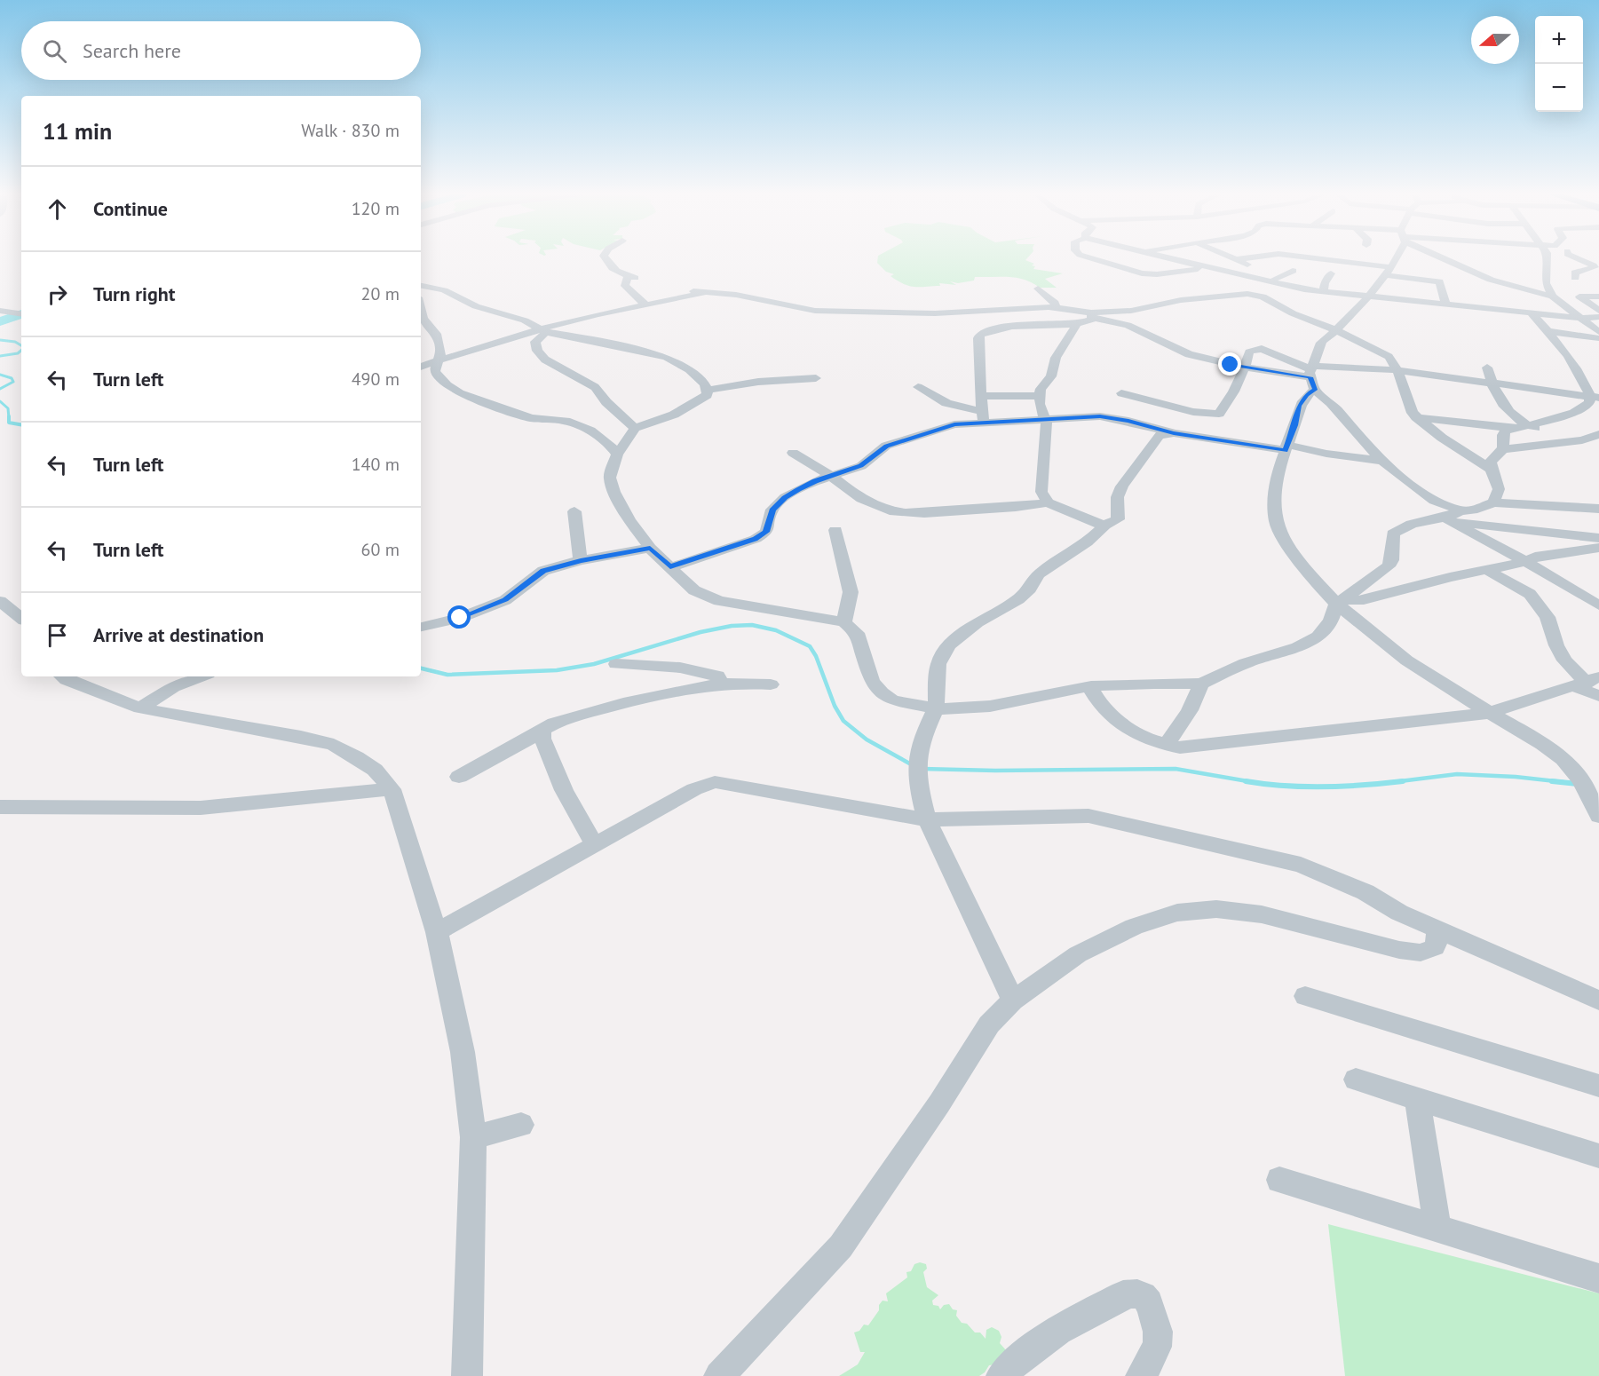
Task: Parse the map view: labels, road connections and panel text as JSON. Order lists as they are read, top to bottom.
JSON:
{
  "north": "left",
  "page": {
    "map_buttons": ["+", "−"],
    "search": "Search here",
    "heading": ["11 min", "Walk · 830 m"],
    "list": [
      ["Continue", "120 m"],
      ["Turn right", "20 m"],
      ["Turn left", "490 m"],
      ["Turn left", "140 m"],
      ["Turn left", "60 m"],
      "Arrive at destination"
    ]
  }
}
